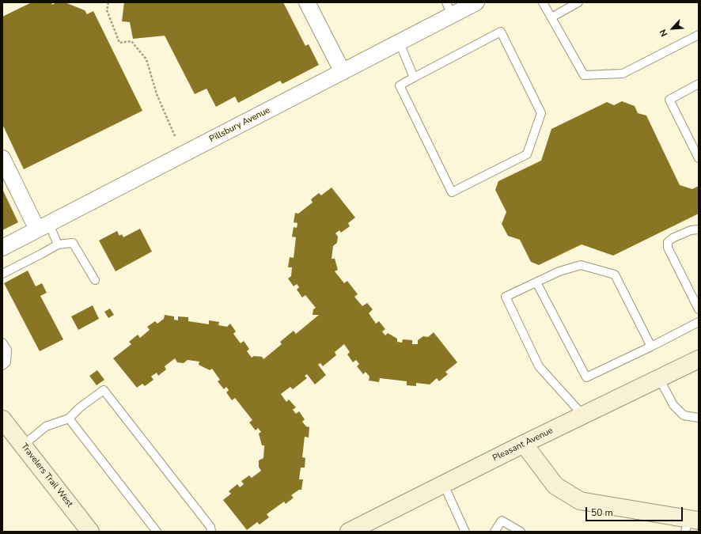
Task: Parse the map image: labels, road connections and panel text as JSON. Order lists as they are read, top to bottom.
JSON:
{
  "streets": {
    "street": ["Pillsbury Avenue", "Pleasant Avenue", "Travelers Trail West"]
  },
  "scale_bar": "50 m",
  "north": "bottom left"
}
